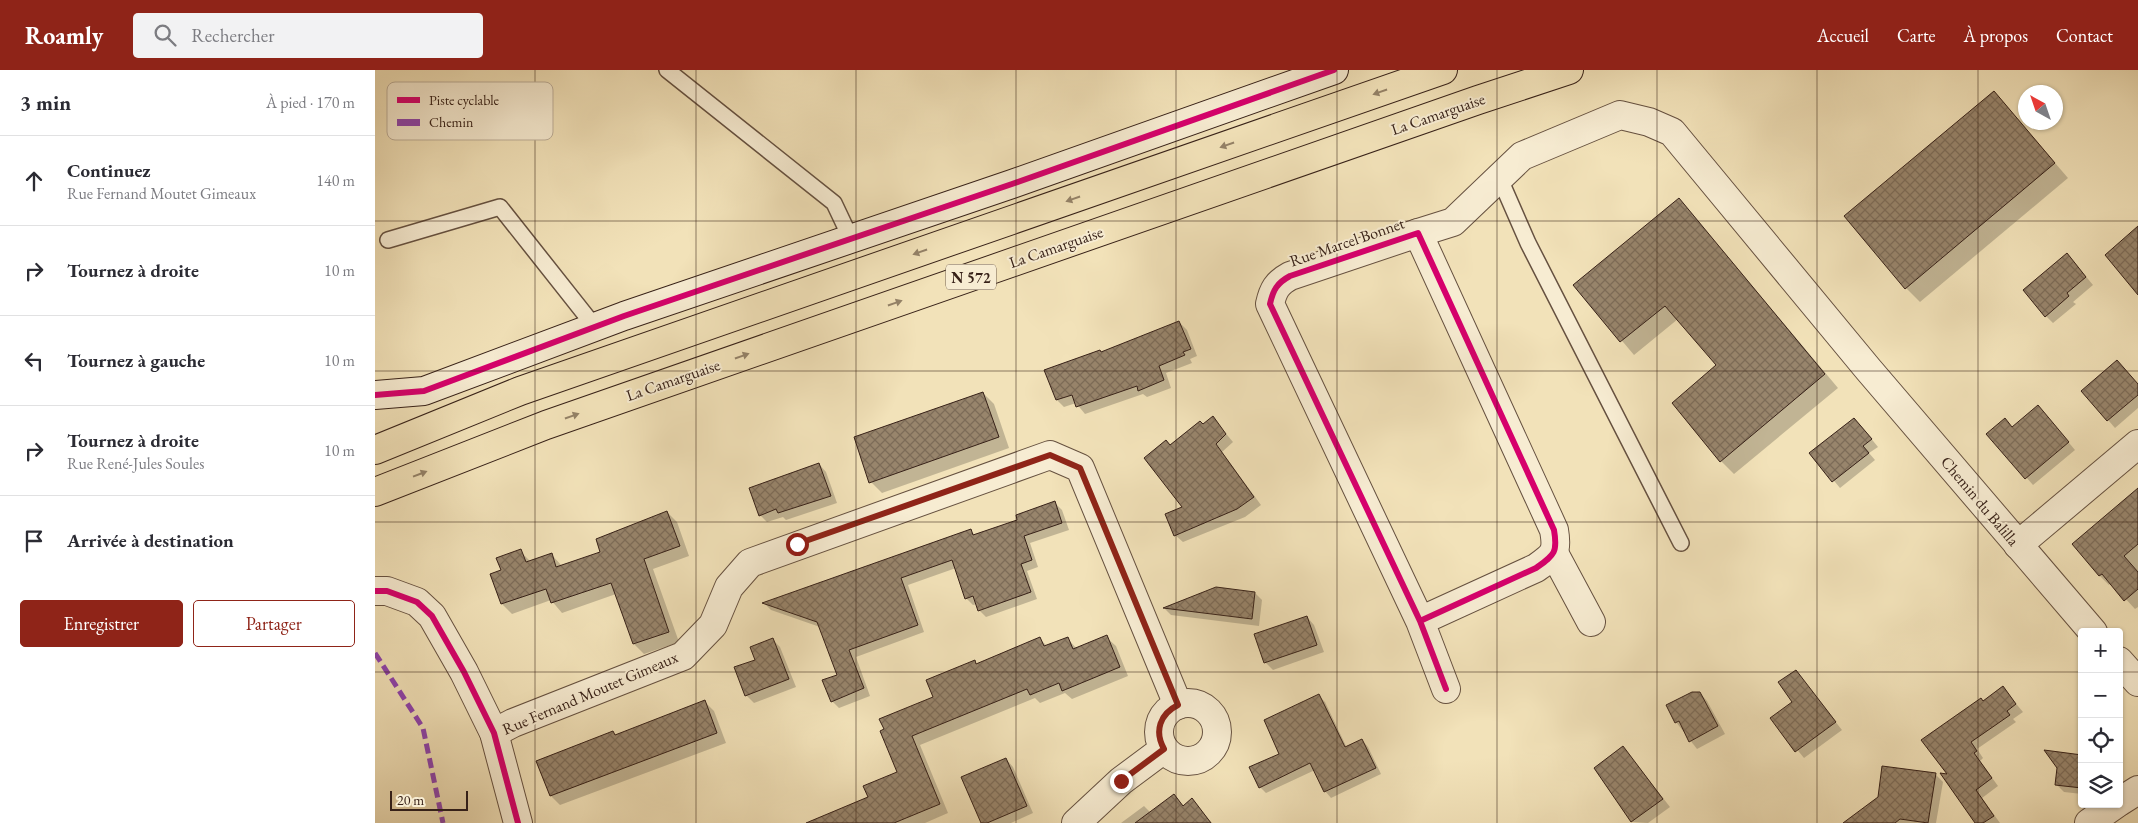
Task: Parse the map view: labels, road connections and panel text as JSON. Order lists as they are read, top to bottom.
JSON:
{
  "streets": {
    "highway": ["La Camarguaise", "N 572"],
    "street": ["Rue Marcel Bonnet", "Chemin du Balilla", "Rue Fernand Moutet Gimeaux"]
  },
  "crossings": [
    ["Rue Marcel Bonnet", "Chemin du Balilla"]
  ],
  "legend": ["Piste cyclable", "Chemin"],
  "scale_bar": "20 m",
  "north": "top left",
  "page": {
    "header": "Roamly",
    "search": "Rechercher",
    "nav": [
      "Accueil",
      "Carte",
      "À propos",
      "Contact"
    ],
    "heading": ["3 min", "À pied · 170 m"],
    "list": [
      ["Continuez", "Rue Fernand Moutet Gimeaux", "140 m"],
      ["Tournez à droite", "10 m"],
      ["Tournez à gauche", "10 m"],
      ["Tournez à droite", "Rue René-Jules Soules", "10 m"],
      "Arrivée à destination"
    ],
    "buttons": ["Enregistrer", "Partager"],
    "map_buttons": ["+", "−"],
    "scale": "20 m"
  }
}
